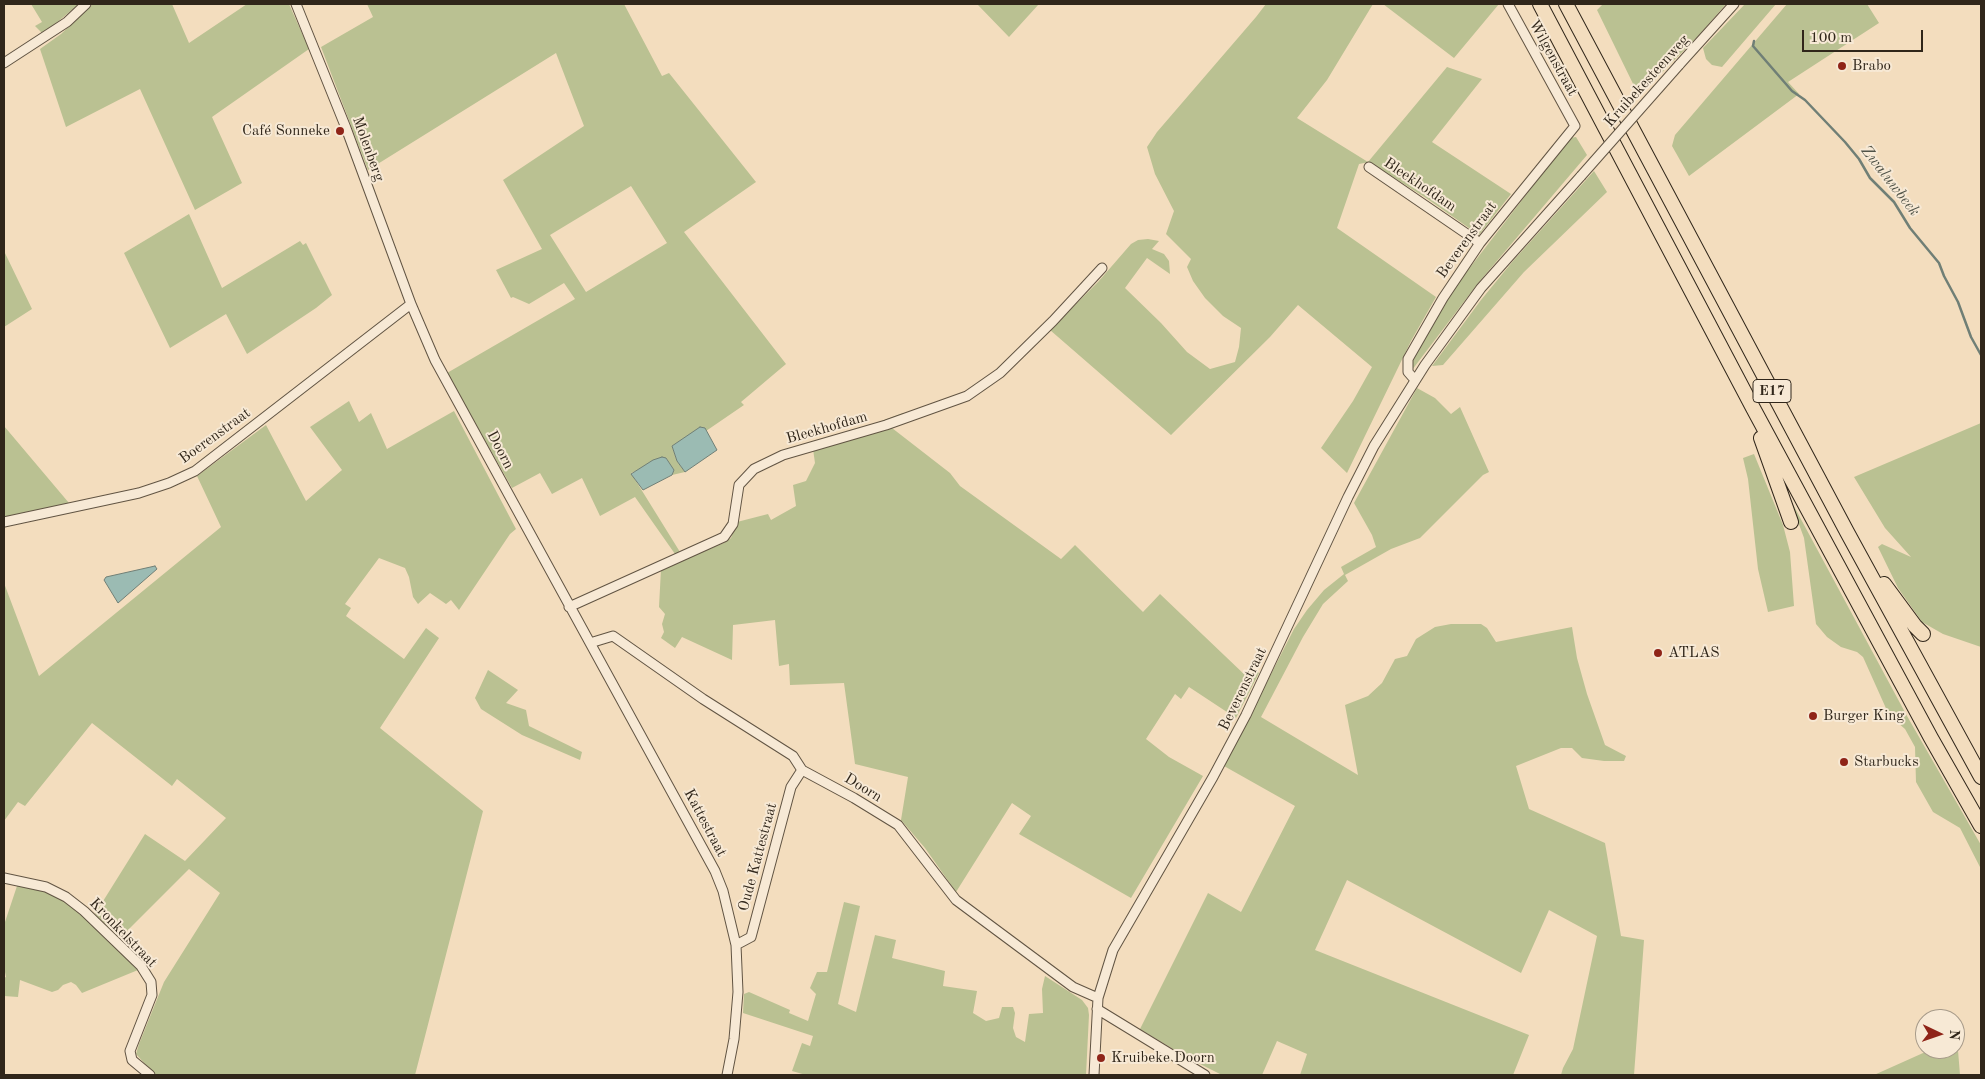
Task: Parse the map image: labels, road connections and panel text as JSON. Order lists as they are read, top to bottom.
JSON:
{
  "streets": {
    "highway": ["E17"],
    "street": [
      "Wilgenstraat",
      "Kruibekesteenweg",
      "Molenberg",
      "Bleekhofdam",
      "Beverenstraat",
      "Boerenstraat",
      "Doorn",
      "Kattestraat",
      "Oude Kattestraat",
      "Kronkelstraat"
    ]
  },
  "crossings": [
    ["Wilgenstraat", "Beverenstraat"],
    ["Kruibekesteenweg", "Beverenstraat"],
    ["Molenberg", "Boerenstraat"],
    ["Molenberg", "Doorn"],
    ["Bleekhofdam", "Beverenstraat"],
    ["Bleekhofdam", "Doorn"],
    ["Bleekhofdam", "Kattestraat"],
    ["Beverenstraat", "Doorn"],
    ["Boerenstraat", "Doorn"],
    ["Doorn", "Kattestraat"],
    ["Doorn", "Oude Kattestraat"],
    ["Kattestraat", "Oude Kattestraat"]
  ],
  "water": ["Zwaluwbeek"],
  "places": [
    "Brabo",
    "Café Sonneke",
    "ATLAS",
    "Burger King",
    "Starbucks",
    "Kruibeke Doorn"
  ],
  "scale_bar": "100 m",
  "north": "right"
}
